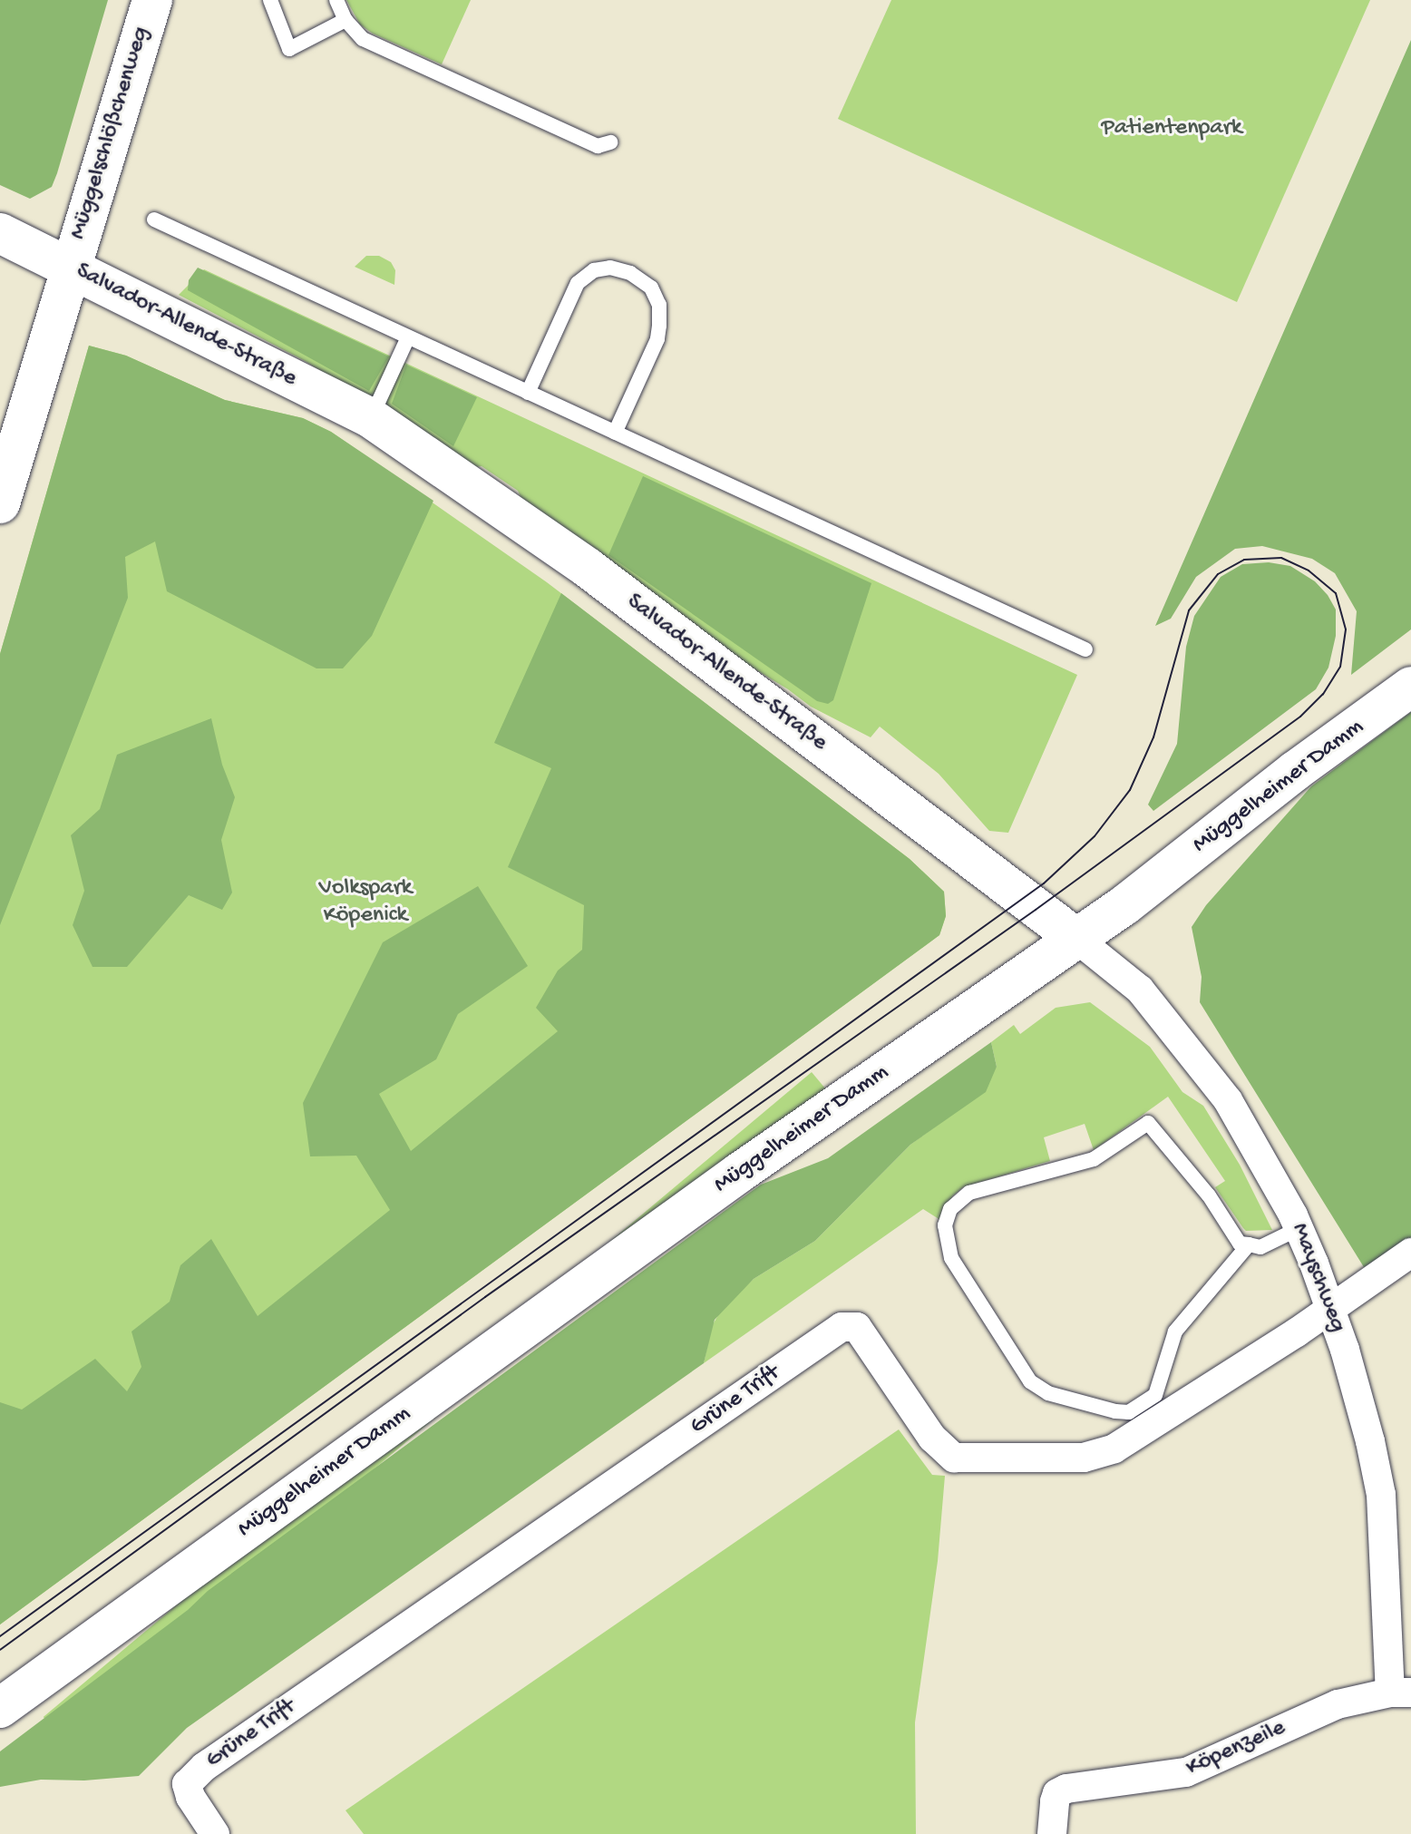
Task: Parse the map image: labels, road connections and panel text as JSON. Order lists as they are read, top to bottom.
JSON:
{
  "streets": {
    "main road": ["Müggelschlößchenweg", "Salvador-Allende-Straße", "Müggelheimer Damm"],
    "street": ["Mayschweg", "Grüne Trift", "Köpenzeile"]
  },
  "crossings": [
    ["Müggelschlößchenweg", "Salvador-Allende-Straße"],
    ["Salvador-Allende-Straße", "Müggelheimer Damm"],
    ["Salvador-Allende-Straße", "Mayschweg"],
    ["Müggelheimer Damm", "Mayschweg"],
    ["Mayschweg", "Grüne Trift"],
    ["Mayschweg", "Köpenzeile"]
  ],
  "parks": ["Patientenpark", "Volkspark Köpenick"]
}
